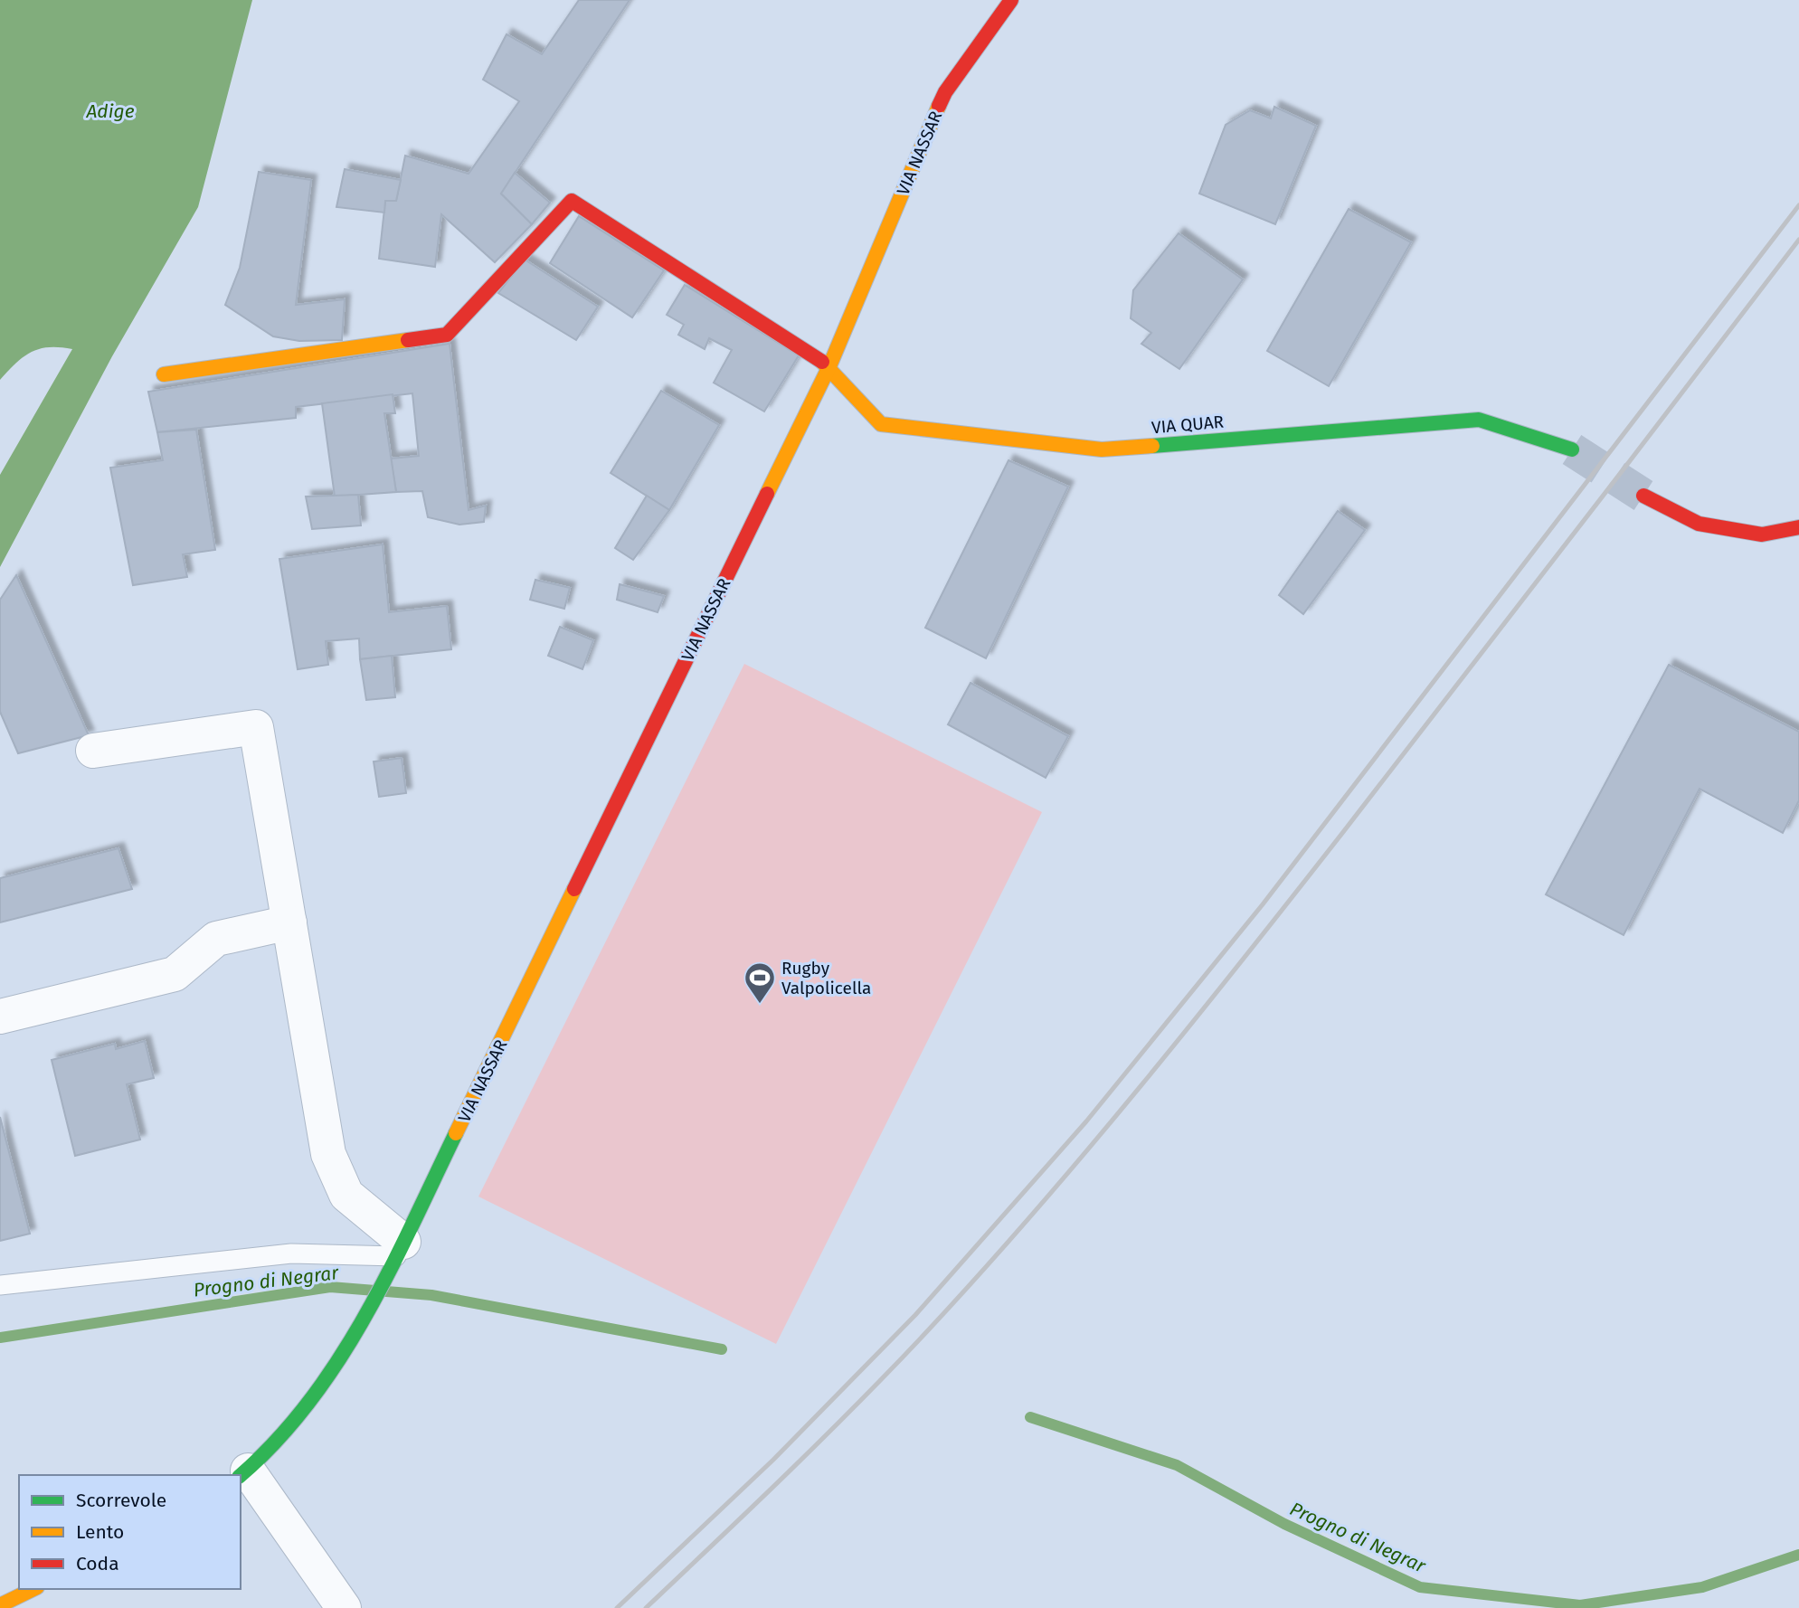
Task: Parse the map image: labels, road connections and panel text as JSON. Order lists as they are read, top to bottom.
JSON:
{
  "streets": {
    "street": ["VIA NASSAR", "VIA QUAR"]
  },
  "crossings": [
    ["VIA NASSAR", "VIA QUAR"]
  ],
  "water": ["Adige", "Progno di Negrar"],
  "places": {
    "sports": ["Rugby Valpolicella"]
  },
  "legend": ["Scorrevole", "Lento", "Coda"]
}
